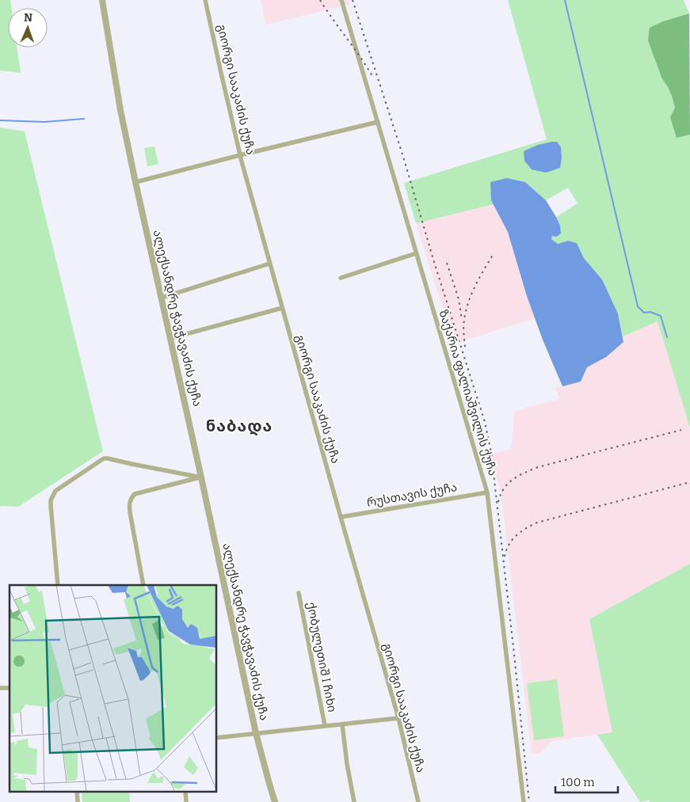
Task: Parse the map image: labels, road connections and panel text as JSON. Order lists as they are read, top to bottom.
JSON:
{
  "streets": {
    "street": [
      "გიორგი სააკაძის ქუჩა",
      "ალექსანდრე ჭავჭავაძის ქუჩა",
      "ზაქარია ფალიაშვილის ქუჩა",
      "რუსთავის ქუჩა",
      "ქობულეთიშ I ჩიხი"
    ]
  },
  "crossings": [
    ["გიორგი სააკაძის ქუჩა", "რუსთავის ქუჩა"],
    ["ზაქარია ფალიაშვილის ქუჩა", "რუსთავის ქუჩა"]
  ],
  "districts": ["ნაბადა"],
  "scale_bar": "100 m",
  "north": "top"
}
